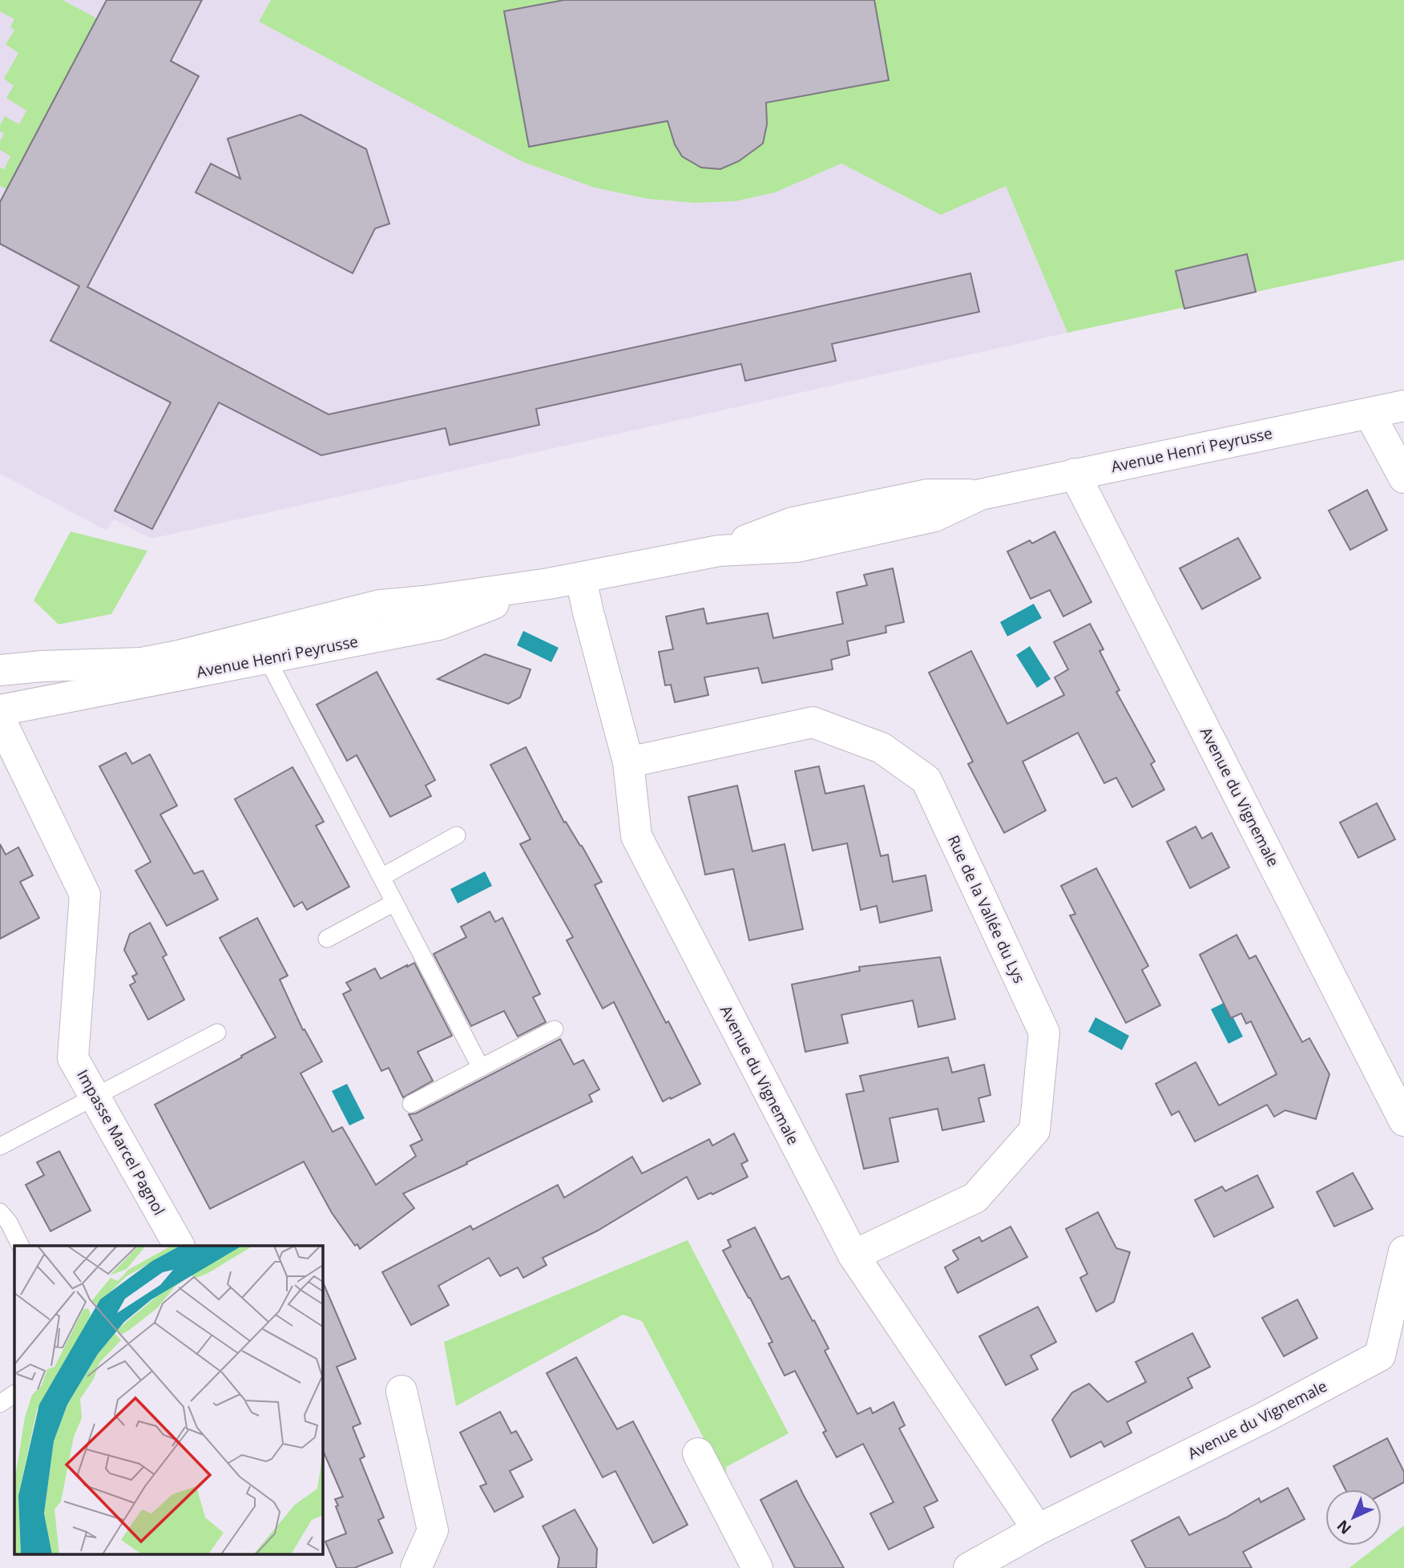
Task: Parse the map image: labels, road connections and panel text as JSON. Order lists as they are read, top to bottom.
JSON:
{
  "streets": {
    "street": [
      "Avenue Henri Peyrusse",
      "Avenue du Vignemale",
      "Rue de la Vallée du Lys",
      "Impasse Marcel Pagnol"
    ]
  },
  "crossings": [
    ["Avenue Henri Peyrusse", "Avenue du Vignemale"],
    ["Avenue du Vignemale", "Rue de la Vallée du Lys"]
  ],
  "north": "bottom left"
}
